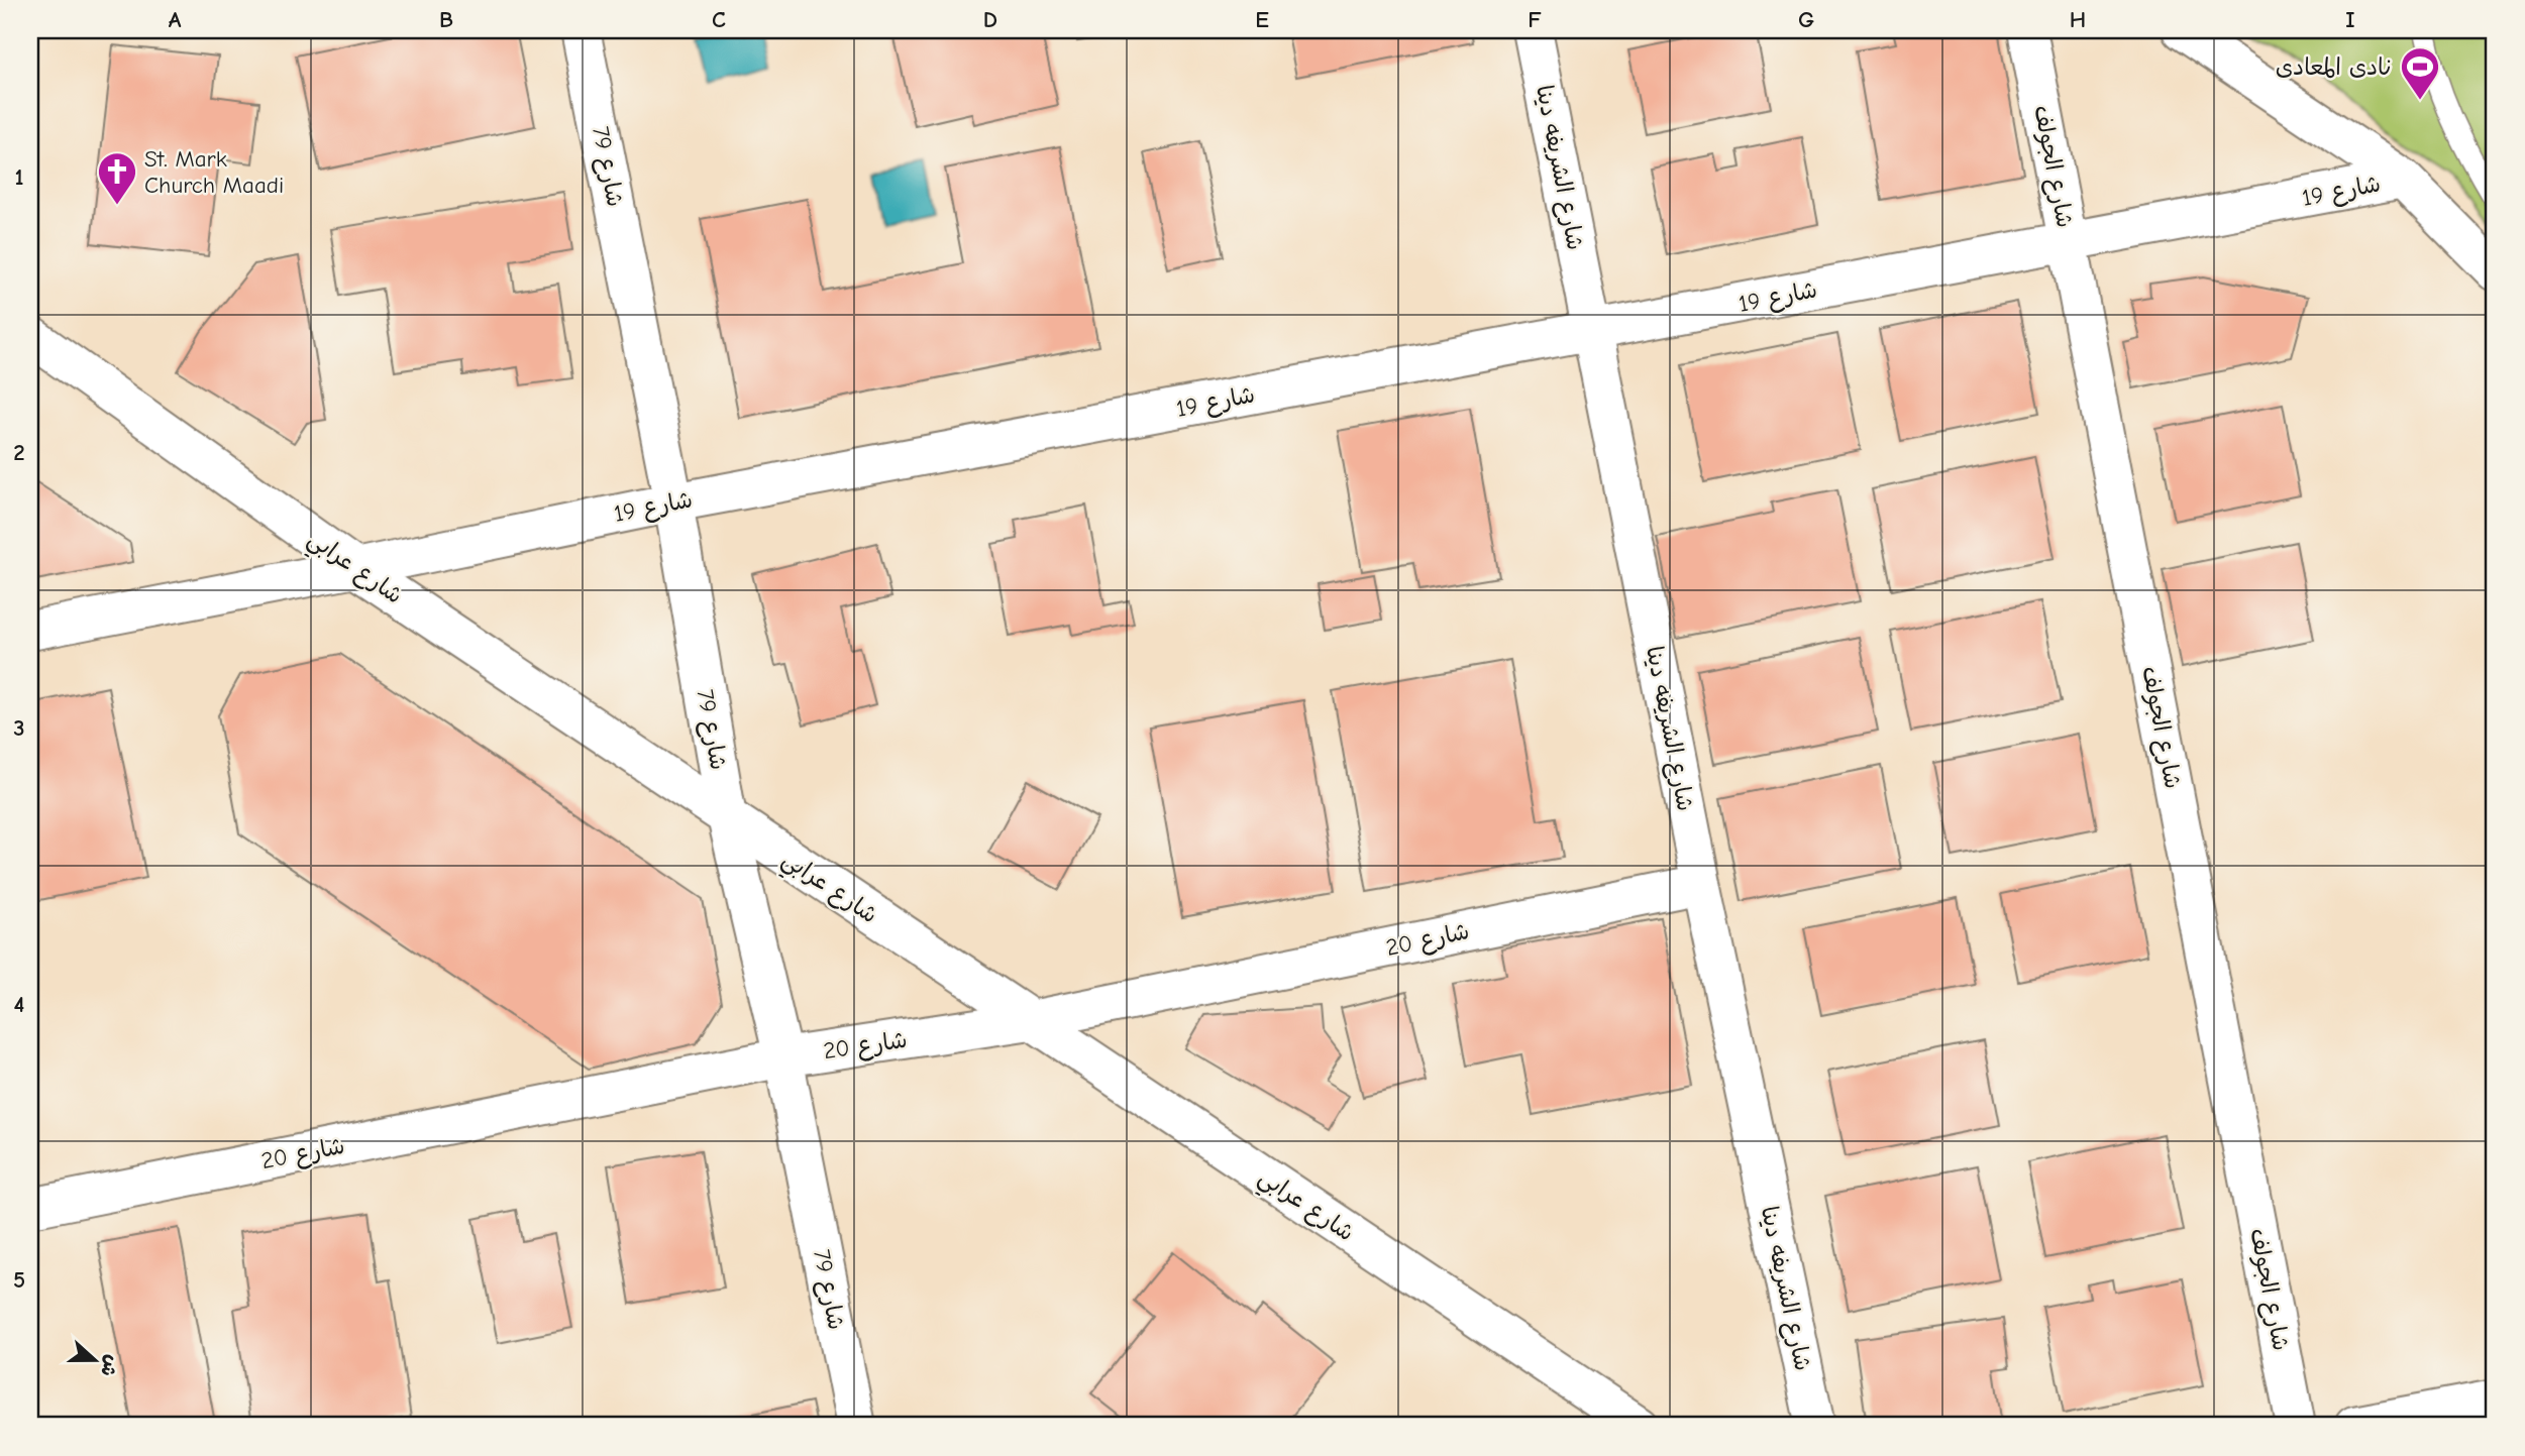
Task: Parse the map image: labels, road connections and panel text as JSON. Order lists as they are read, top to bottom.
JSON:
{
  "streets": {
    "street": [
      "شارع 79",
      "شارع الجولف",
      "شارع الشريفه دينا",
      "شارع 19",
      "شارع عرابي",
      "شارع 20"
    ]
  },
  "crossings": [
    ["شارع 79", "شارع 19"],
    ["شارع 79", "شارع عرابي"],
    ["شارع 79", "شارع 20"],
    ["شارع الجولف", "شارع 19"],
    ["شارع الشريفه دينا", "شارع 19"],
    ["شارع الشريفه دينا", "شارع 20"],
    ["شارع 19", "شارع عرابي"],
    ["شارع عرابي", "شارع 20"]
  ],
  "places": {
    "sports": ["نادى المعادى"],
    "church": ["St. Mark Church Maadi"]
  },
  "north": "right",
  "grid": {
    "columns": [
      "A",
      "B",
      "C",
      "D",
      "E",
      "F",
      "G",
      "H",
      "I"
    ],
    "rows": [
      "1",
      "2",
      "3",
      "4",
      "5"
    ]
  }
}
